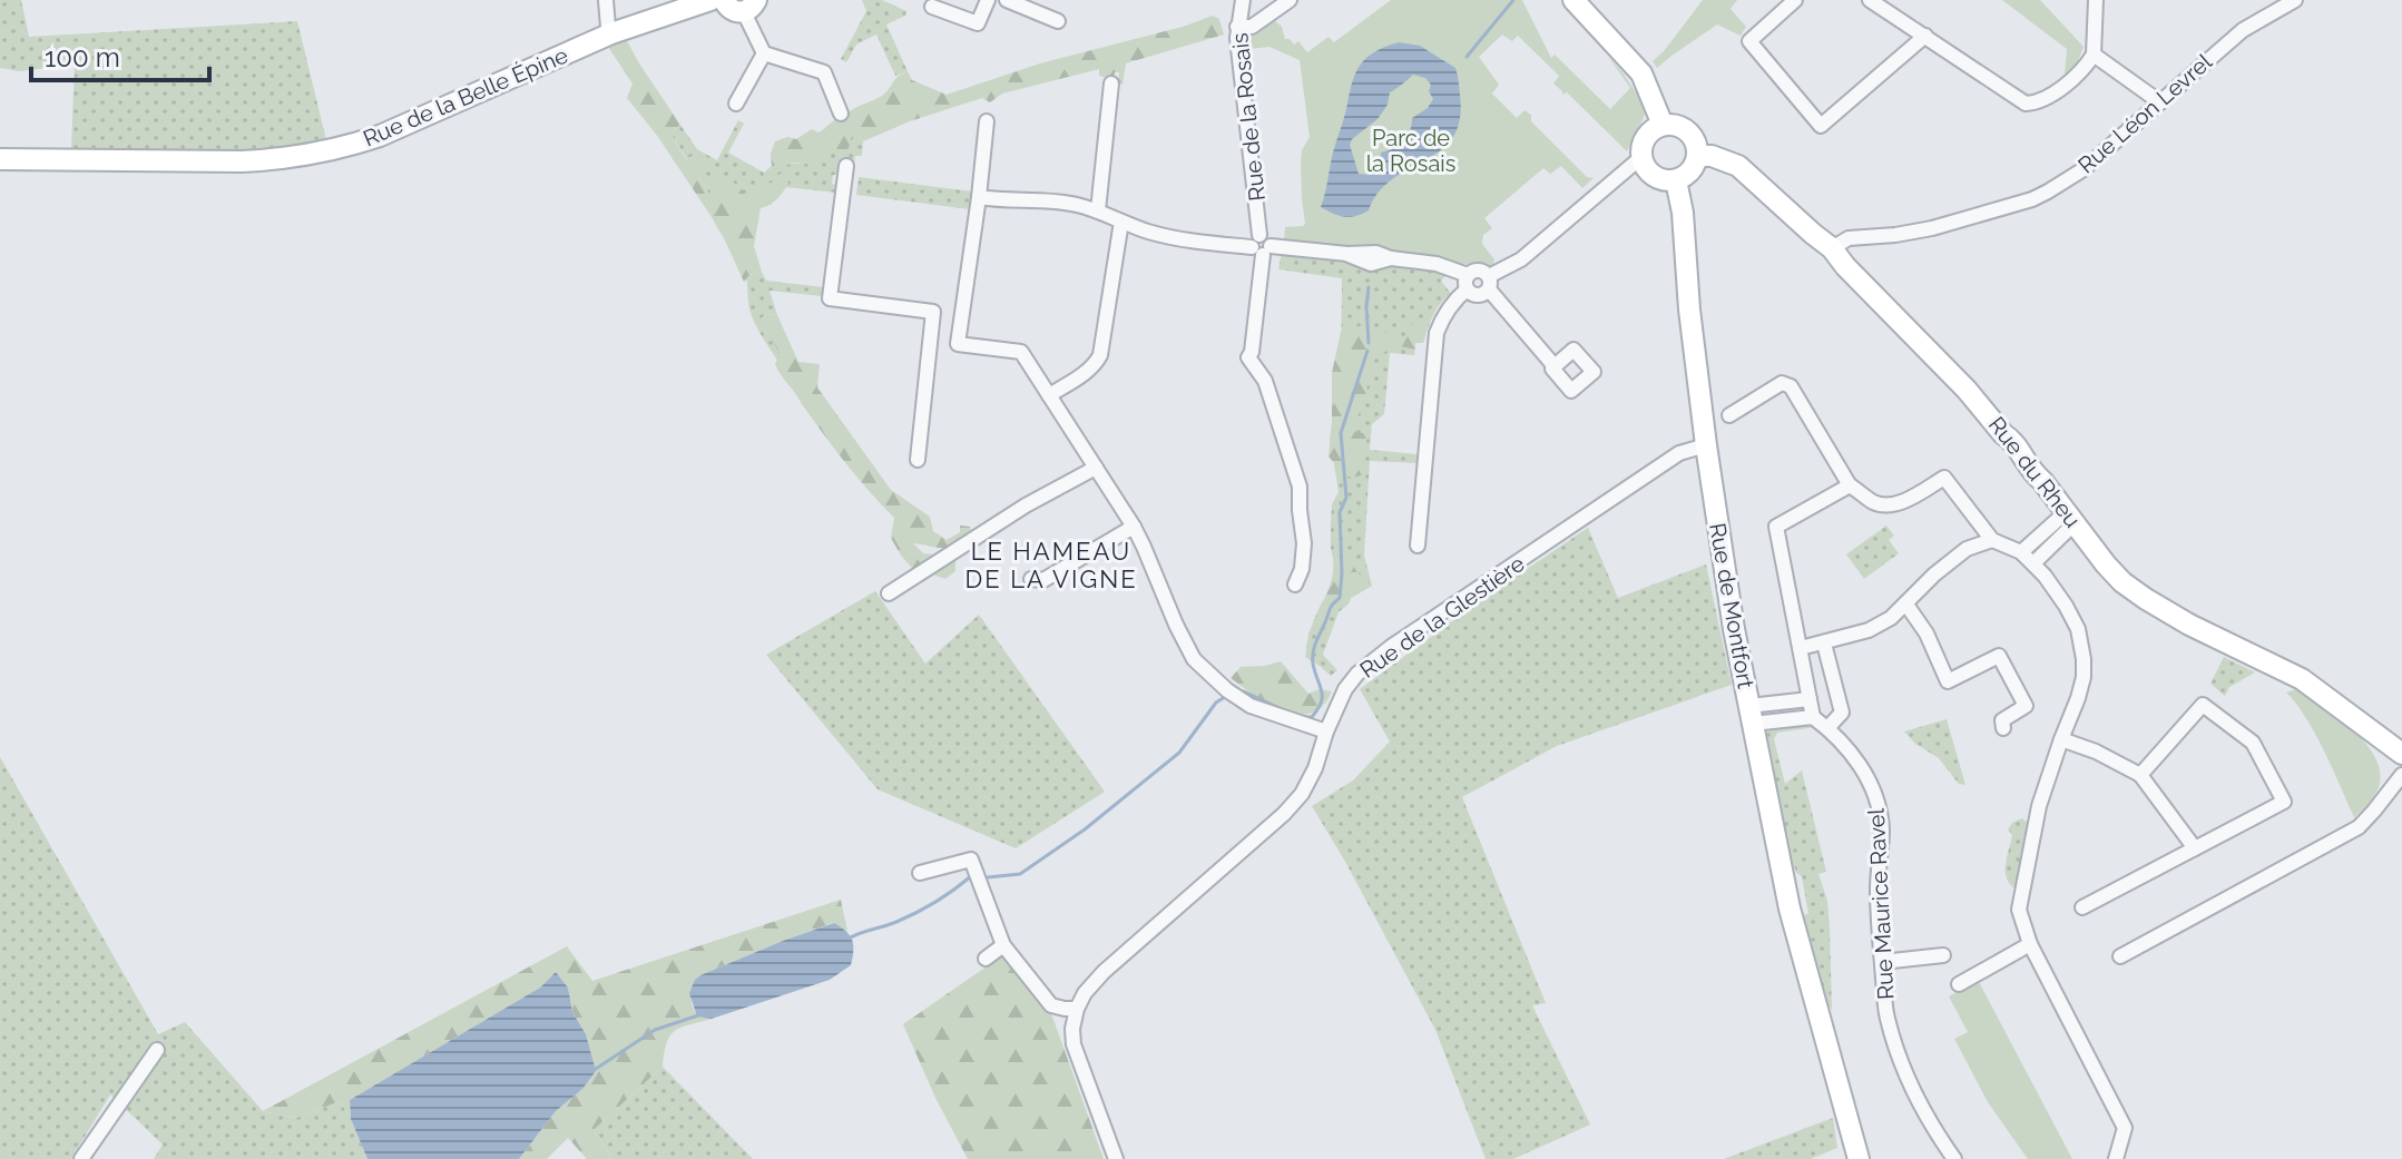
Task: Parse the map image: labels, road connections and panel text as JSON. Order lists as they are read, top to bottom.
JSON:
{
  "streets": {
    "street": [
      "Rue de la Belle Épine",
      "Rue Léon Levrel",
      "Rue de la Rosais",
      "Rue du Rheu",
      "Rue de Montfort",
      "Rue de la Glestière",
      "Rue Maurice Ravel"
    ]
  },
  "crossings": [
    ["Rue Léon Levrel", "Rue du Rheu"],
    ["Rue du Rheu", "Rue de Montfort"],
    ["Rue de Montfort", "Rue de la Glestière"]
  ],
  "districts": ["LE HAMEAU DE LA VIGNE"],
  "parks": ["Parc de la Rosais"],
  "scale_bar": "100 m"
}
